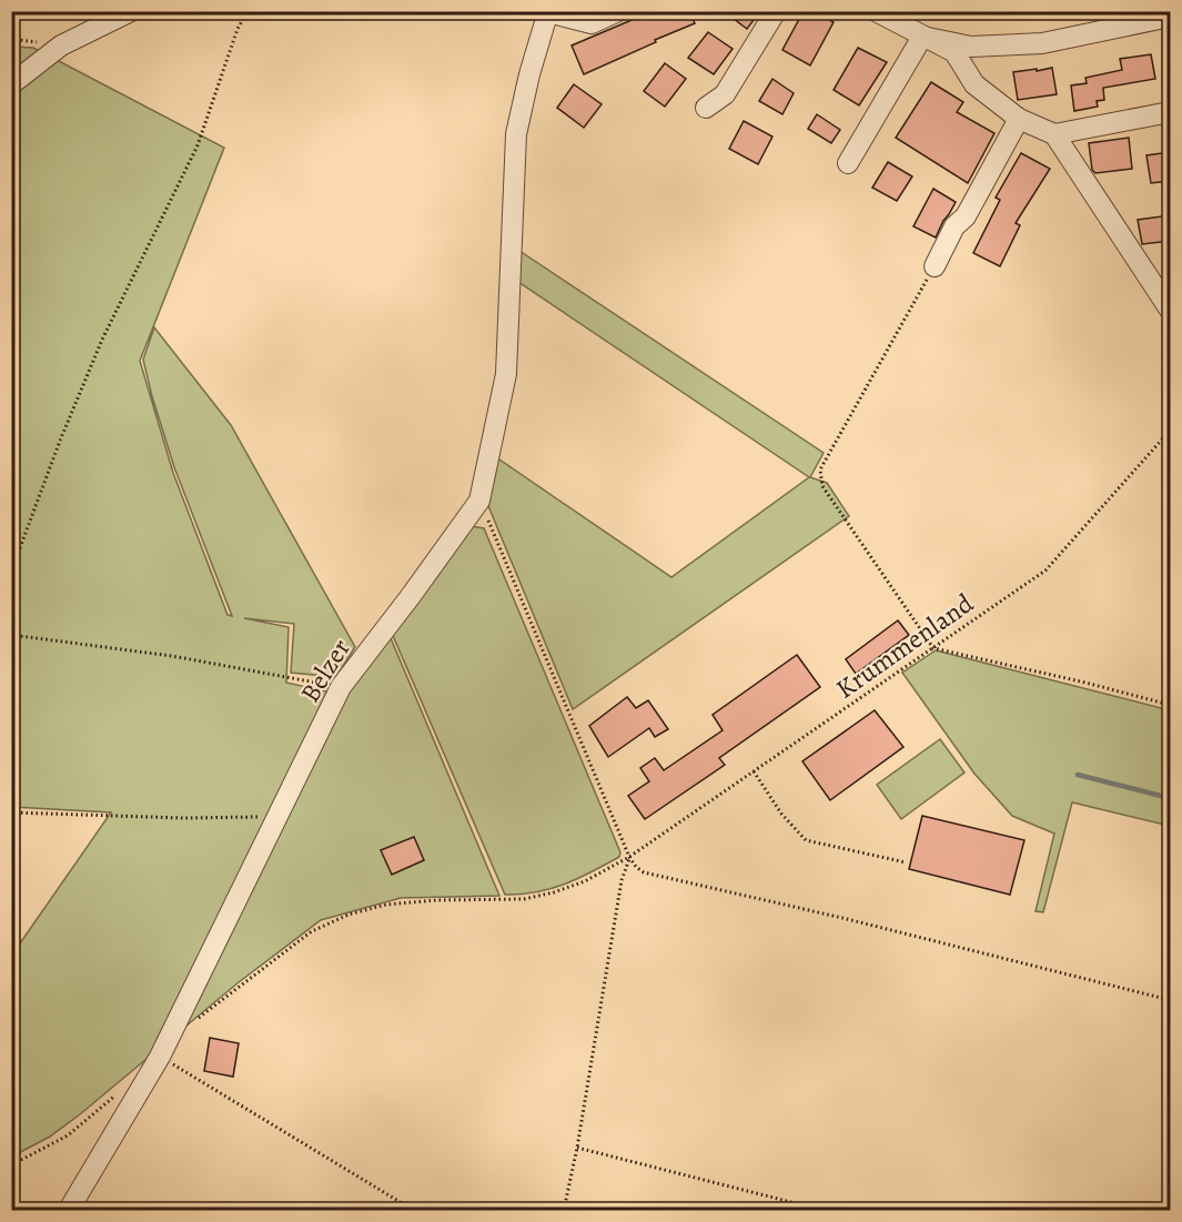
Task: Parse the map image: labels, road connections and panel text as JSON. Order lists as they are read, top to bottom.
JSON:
{
  "streets": {
    "street": ["Belzer"],
    "path": ["Krummenland"]
  }
}
